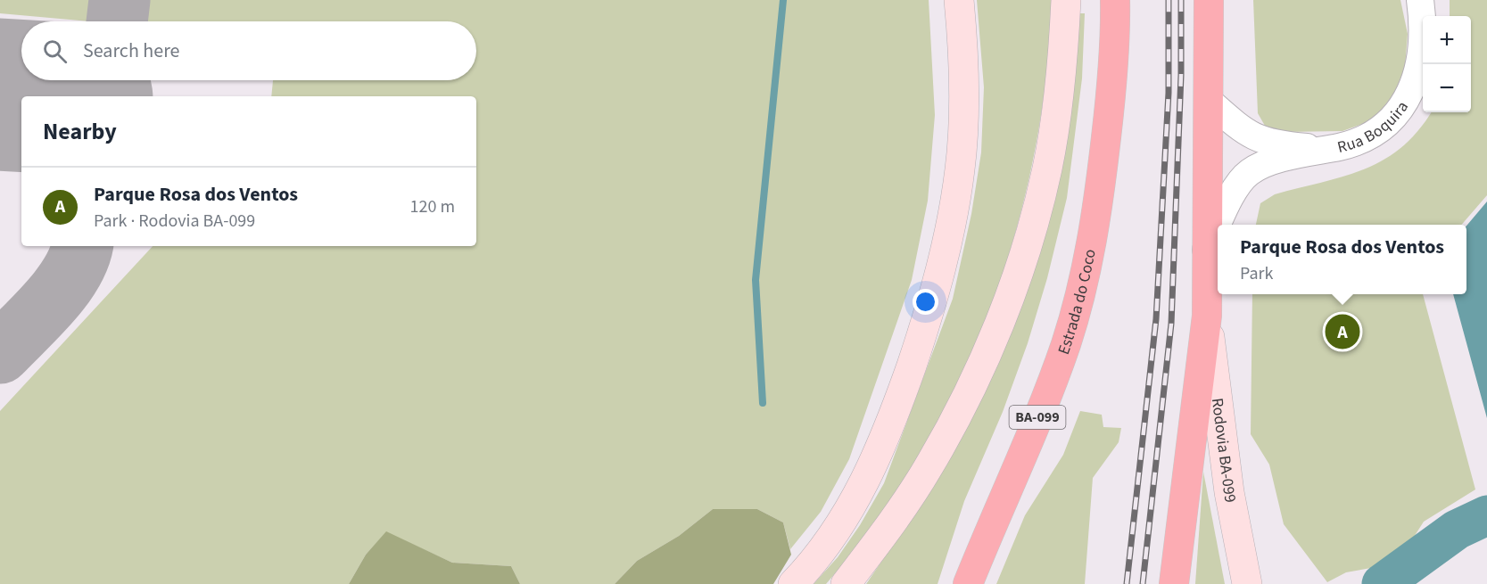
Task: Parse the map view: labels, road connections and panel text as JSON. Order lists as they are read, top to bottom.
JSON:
{
  "streets": {
    "highway": ["Estrada do Coco", "BA-099"],
    "main road": ["Rodovia BA-099"],
    "street": ["Rua Boquira"]
  },
  "page": {
    "map_buttons": ["+", "−"],
    "search": "Search here",
    "heading": "Nearby",
    "list": [
      {
        "mark": "A",
        "name": "Parque Rosa dos Ventos",
        "note": "Park · Rodovia BA-099",
        "value": "120 m"
      }
    ],
    "popup": ["Parque Rosa dos Ventos", "Park"],
    "pins": "A"
  }
}
